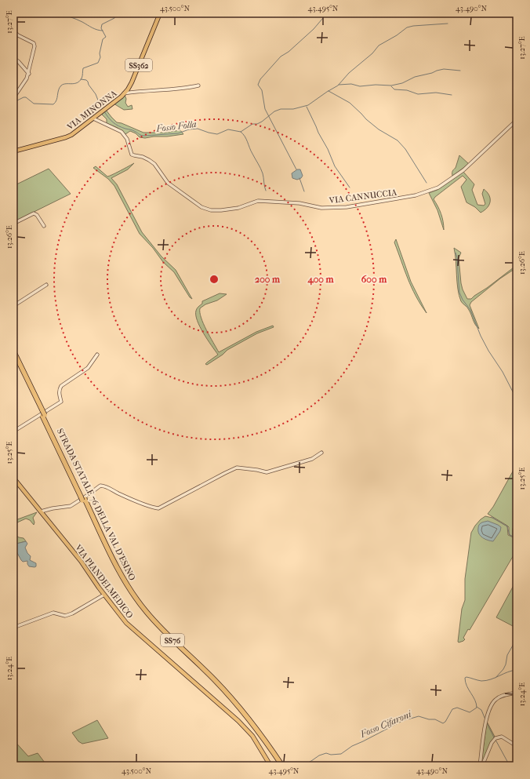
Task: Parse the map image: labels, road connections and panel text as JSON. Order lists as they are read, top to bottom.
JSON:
{
  "streets": {
    "highway": ["STRADA STATALE 76 DELLA VAL D'ESINO", "SS76"],
    "main road": ["SS362", "VIA MINONNA", "VIA PIANDELMEDICO"],
    "street": ["VIA CANNUCCIA"]
  },
  "crossings": [
    ["VIA MINONNA", "VIA CANNUCCIA"]
  ],
  "water": ["Fosso Folla", "Fosso Cifaroni"],
  "coordinates": [
    "43.500°N",
    "43.495°N",
    "43.490°N",
    "13.27°E",
    "13.26°E",
    "13.25°E",
    "13.24°E"
  ],
  "rings": ["200 m", "400 m", "600 m"]
}
